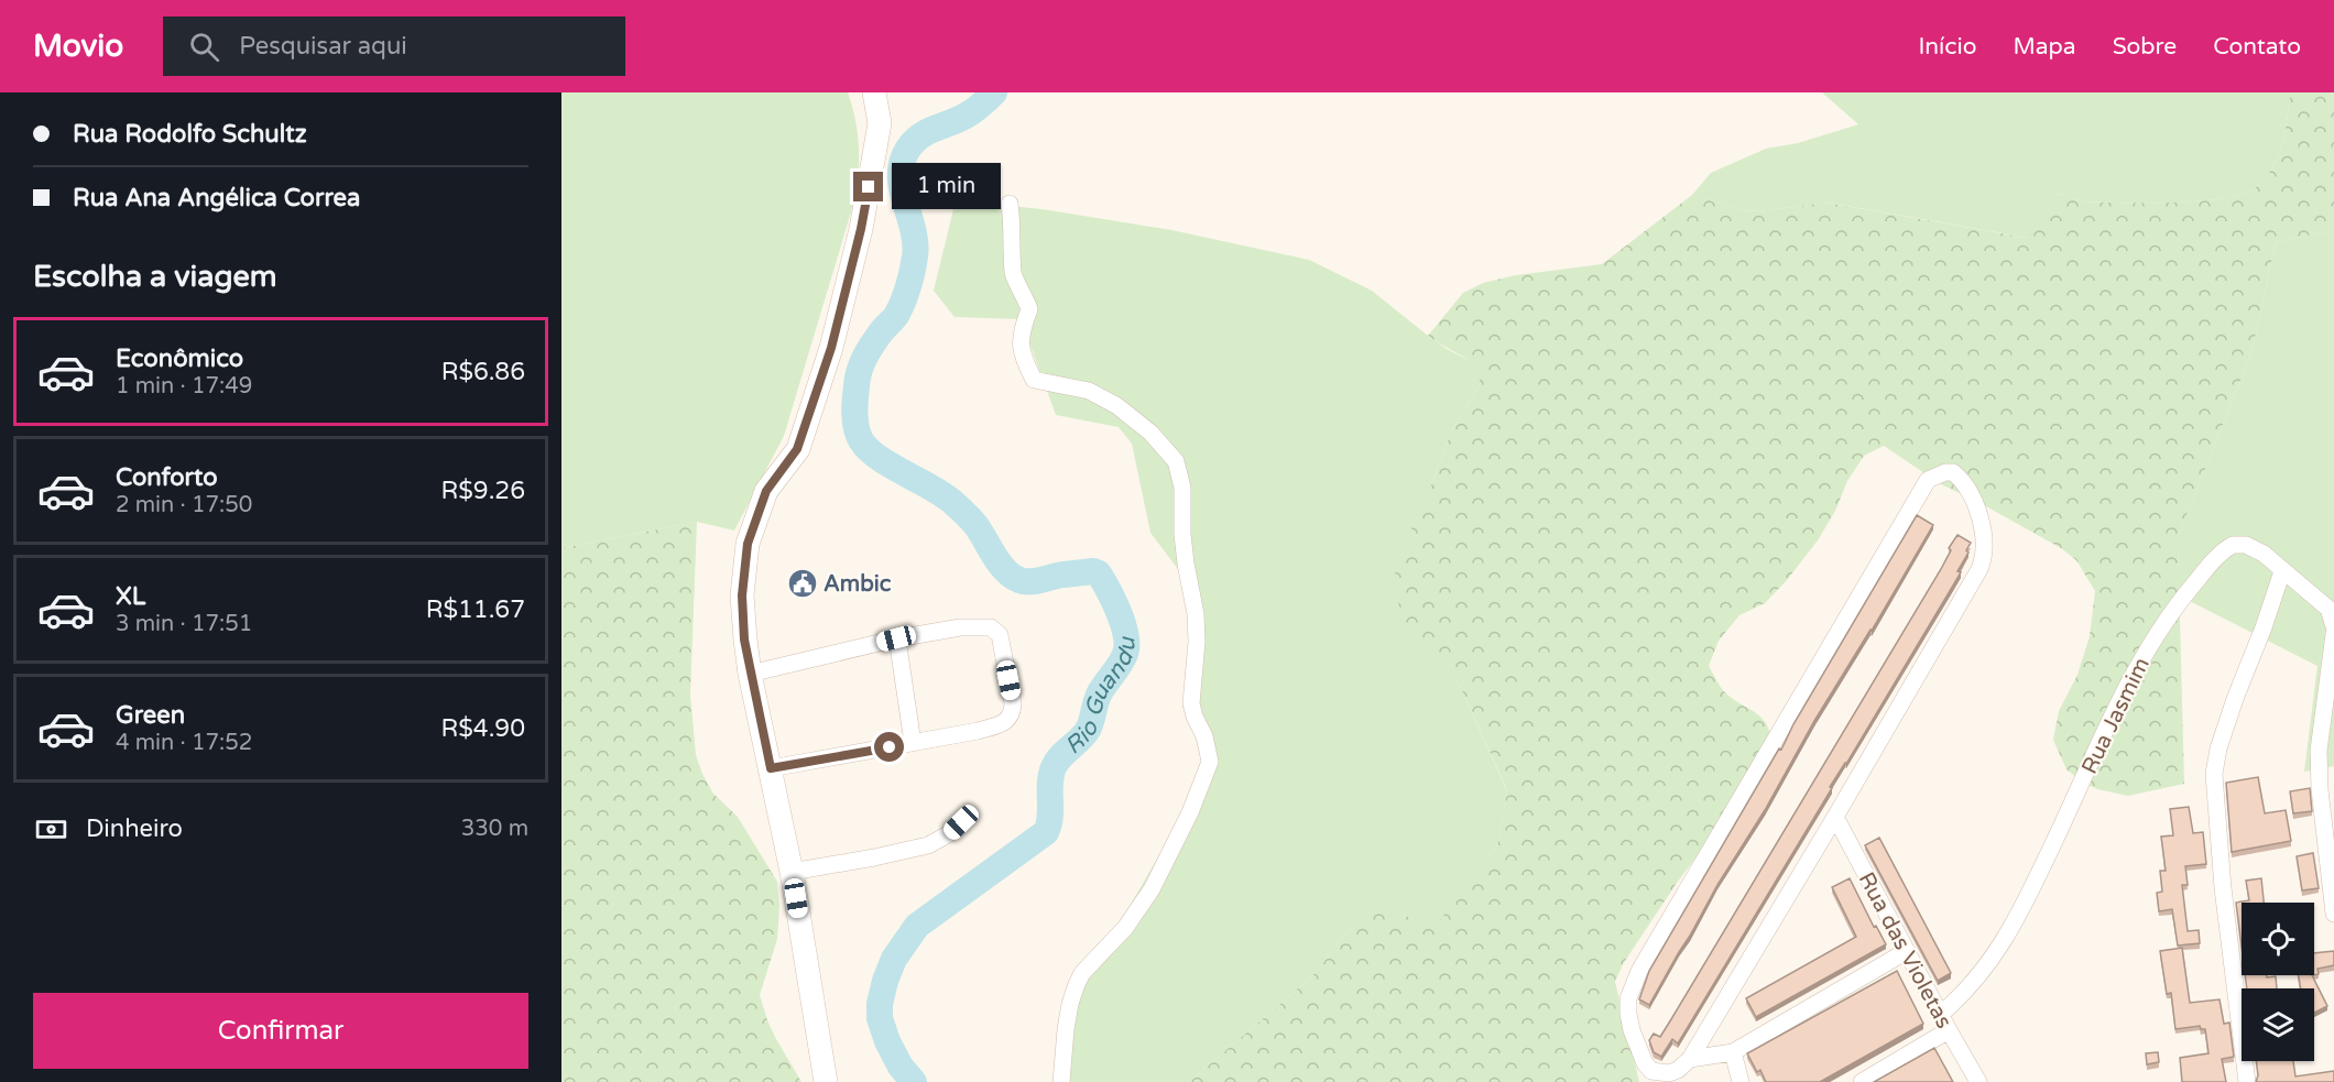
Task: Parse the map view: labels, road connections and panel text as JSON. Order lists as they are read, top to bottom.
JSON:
{
  "streets": {
    "street": ["Rua Jasmim", "Rua das Violetas"]
  },
  "crossings": [
    ["Rua Jasmim", "Rua das Violetas"]
  ],
  "water": ["Rio Guandu"],
  "places": {
    "public building": ["Ambic"]
  },
  "page": {
    "header": "Movio",
    "search": "Pesquisar aqui",
    "nav": [
      "Início",
      "Mapa",
      "Sobre",
      "Contato"
    ],
    "banner": ["Rua Rodolfo Schultz", "Rua Ana Angélica Correa"],
    "bubble": "1 min",
    "heading": "Escolha a viagem",
    "list": [
      {
        "name": "Econômico",
        "note": "1 min · 17:49",
        "value": "R$6.86"
      },
      {
        "name": "Conforto",
        "note": "2 min · 17:50",
        "value": "R$9.26"
      },
      {
        "name": "XL",
        "note": "3 min · 17:51",
        "value": "R$11.67"
      },
      {
        "name": "Green",
        "note": "4 min · 17:52",
        "value": "R$4.90"
      }
    ],
    "pay": ["Dinheiro", "330 m"],
    "buttons": "Confirmar"
  }
}
